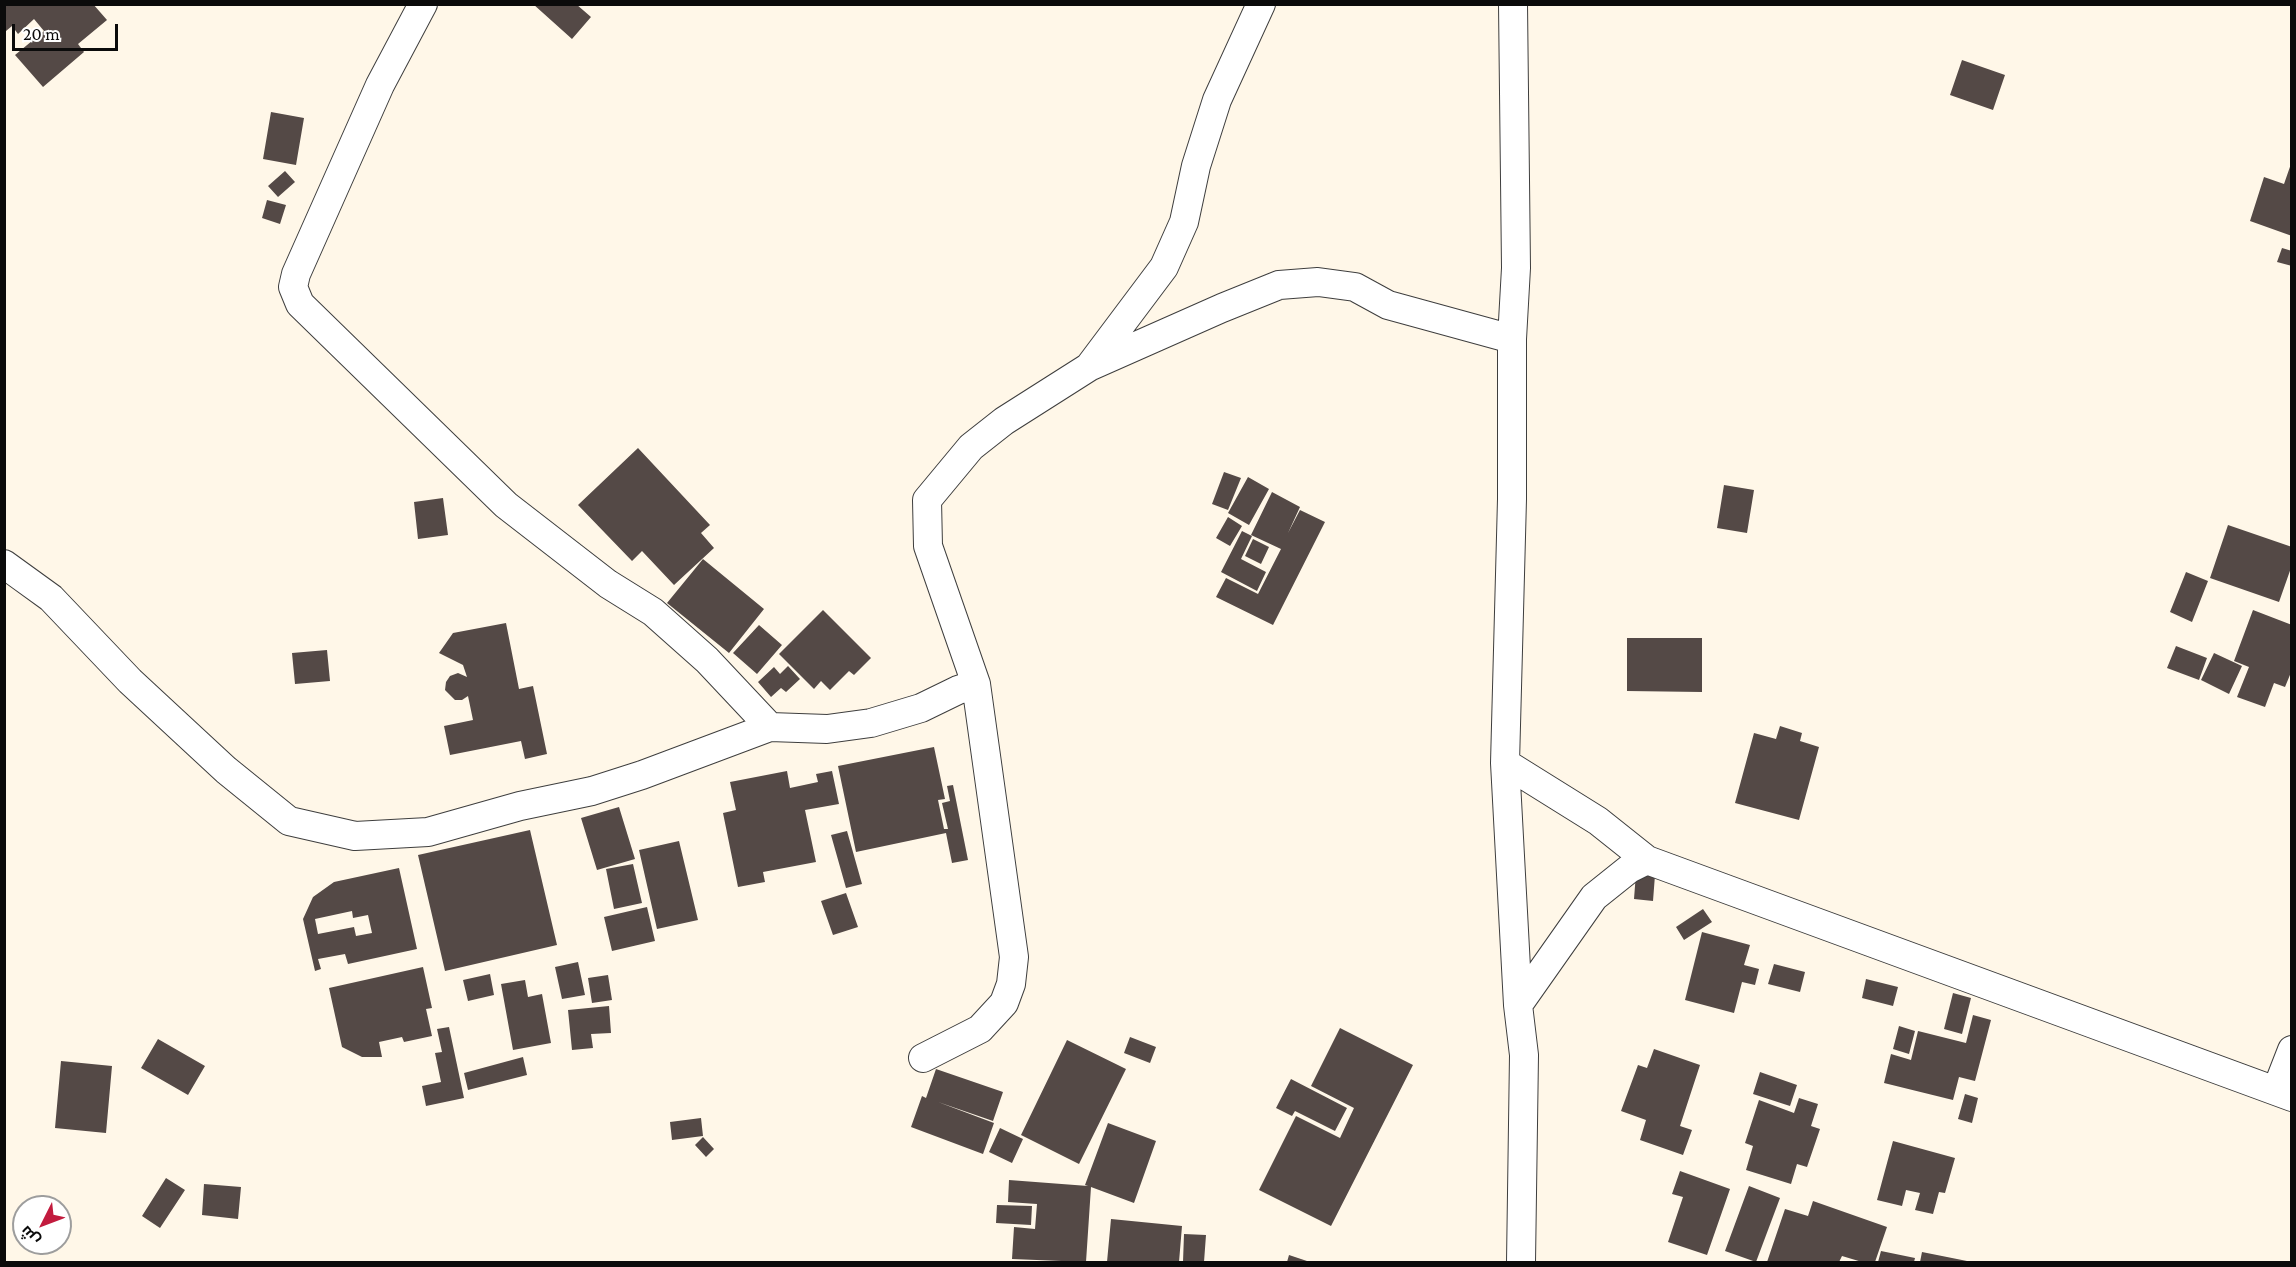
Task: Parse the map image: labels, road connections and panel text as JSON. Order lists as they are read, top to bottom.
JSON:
{
  "scale_bar": "20 m",
  "north": "bottom left"
}
